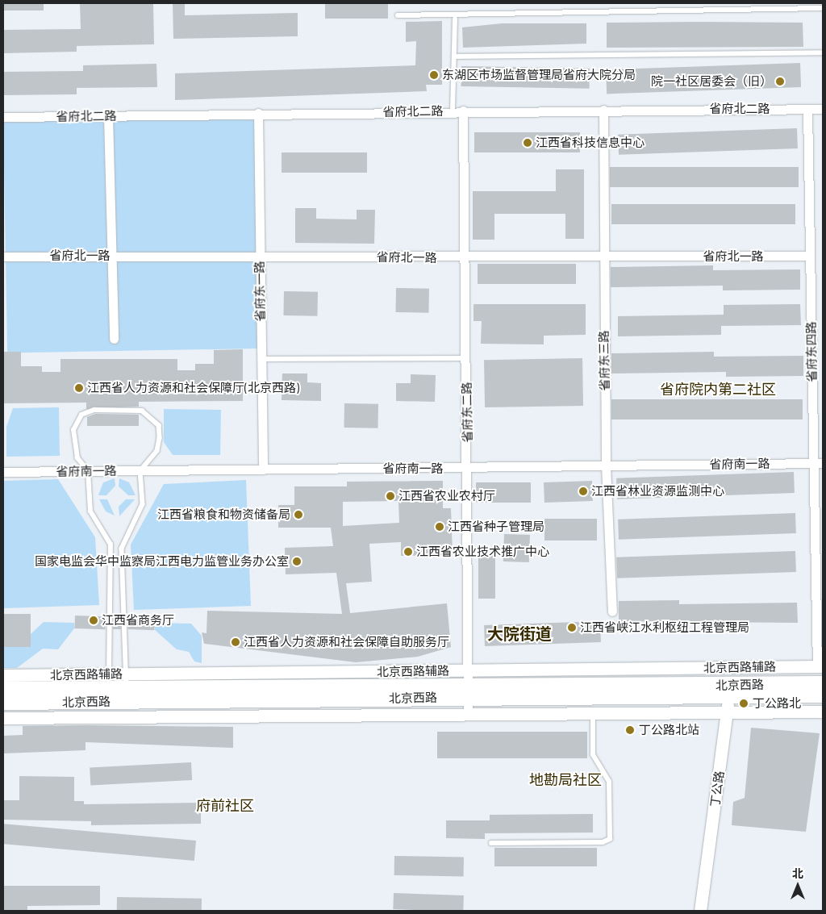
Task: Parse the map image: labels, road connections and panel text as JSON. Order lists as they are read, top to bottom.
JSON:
{
  "streets": {
    "main road": ["北京西路辅路", "北京西路", "丁公路"],
    "street": [
      "省府北二路",
      "省府北一路",
      "省府东一路",
      "省府东四路",
      "省府东三路",
      "省府东二路",
      "省府南一路"
    ]
  },
  "crossings": [
    ["省府北二路", "省府东一路"],
    ["省府北二路", "省府东四路"],
    ["省府北二路", "省府东三路"],
    ["省府北二路", "省府东二路"],
    ["省府北一路", "省府东一路"],
    ["省府北一路", "省府东四路"],
    ["省府北一路", "省府东三路"],
    ["省府北一路", "省府东二路"],
    ["省府东一路", "省府南一路"],
    ["省府东四路", "省府南一路"],
    ["省府东四路", "北京西路辅路"],
    ["省府东三路", "省府南一路"],
    ["省府东二路", "省府南一路"],
    ["省府东二路", "北京西路辅路"],
    ["省府东二路", "北京西路"],
    ["北京西路辅路", "丁公路"],
    ["北京西路", "丁公路"]
  ],
  "districts": [
    "省府院内第二社区",
    "大院街道",
    "地勘局社区",
    "府前社区"
  ],
  "places": [
    "东湖区市场监督管理局省府大院分局",
    "院一社区居委会（旧）",
    "江西省科技信息中心",
    "江西省人力资源和社会保障厅(北京西路)",
    "江西省林业资源监测中心",
    "江西省农业农村厅",
    "江西省粮食和物资储备局",
    "江西省种子管理局",
    "江西省农业技术推广中心",
    "国家电监会华中监察局江西电力监管业务办公室",
    "江西省商务厅",
    "江西省峡江水利枢纽工程管理局",
    "江西省人力资源和社会保障自助服务厅",
    "丁公路北",
    "丁公路北站"
  ],
  "north": "top"
}
